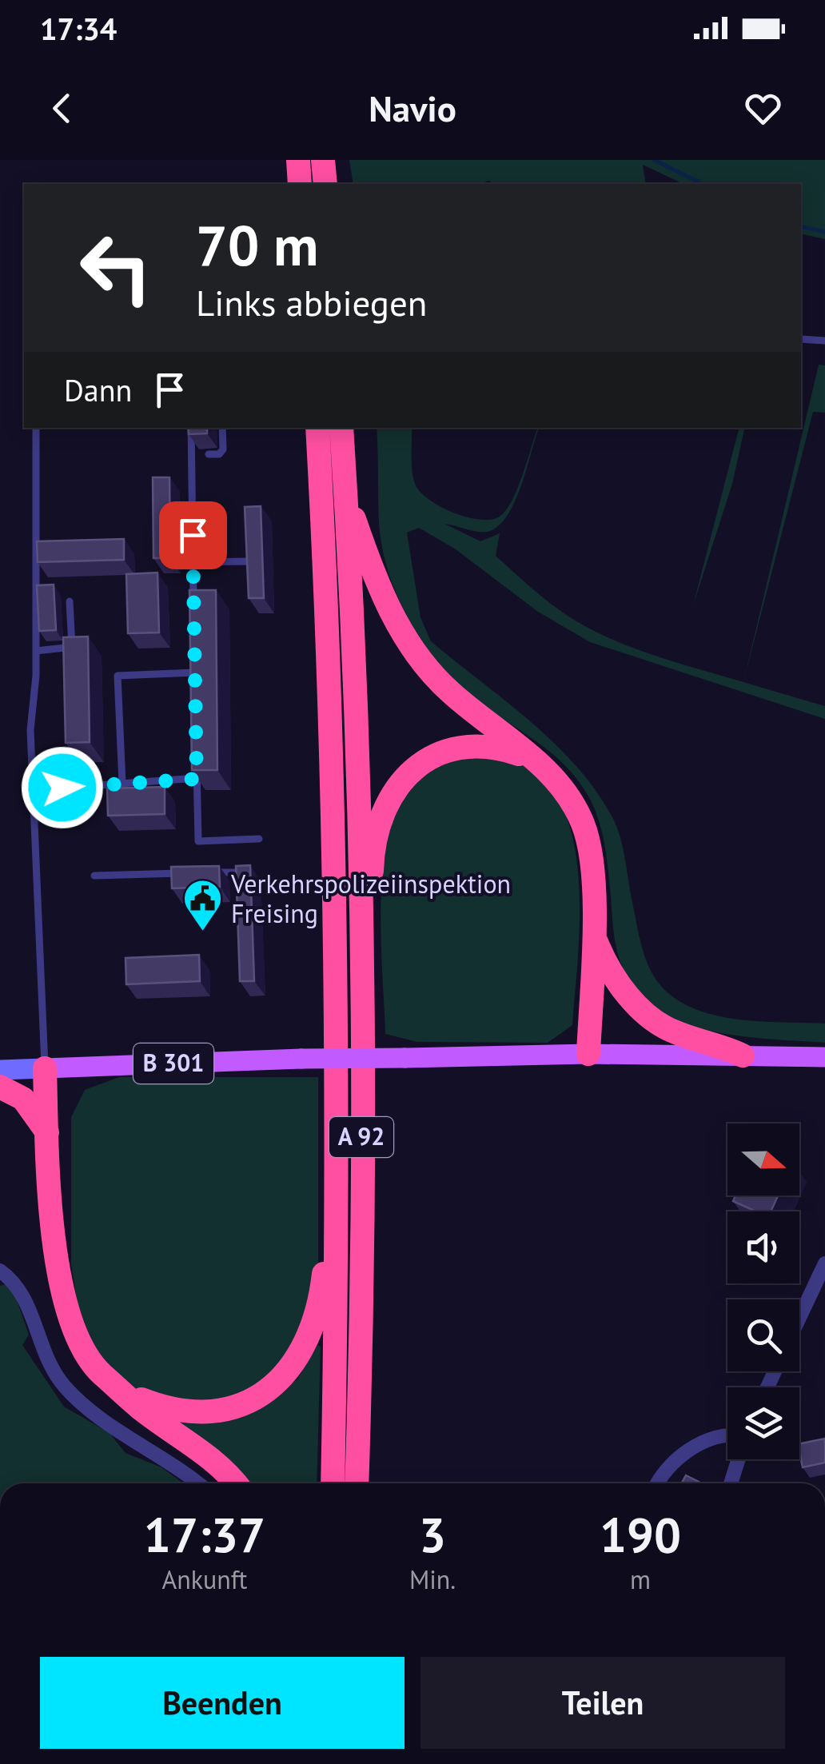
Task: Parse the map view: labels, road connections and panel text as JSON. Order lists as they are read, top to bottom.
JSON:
{
  "streets": {
    "highway": ["A 92"],
    "main road": ["B 301"]
  },
  "places": {
    "public building": ["Verkehrspolizeiinspektion Freising"]
  },
  "north": "right",
  "page": {
    "status": "17:34",
    "header": "Navio",
    "turn": ["70 m", "Links abbiegen"],
    "then": "Dann",
    "eta": [
      "17:37",
      "Ankunft",
      "3",
      "Min.",
      "190",
      "m"
    ],
    "buttons": ["Beenden", "Teilen"]
  }
}
